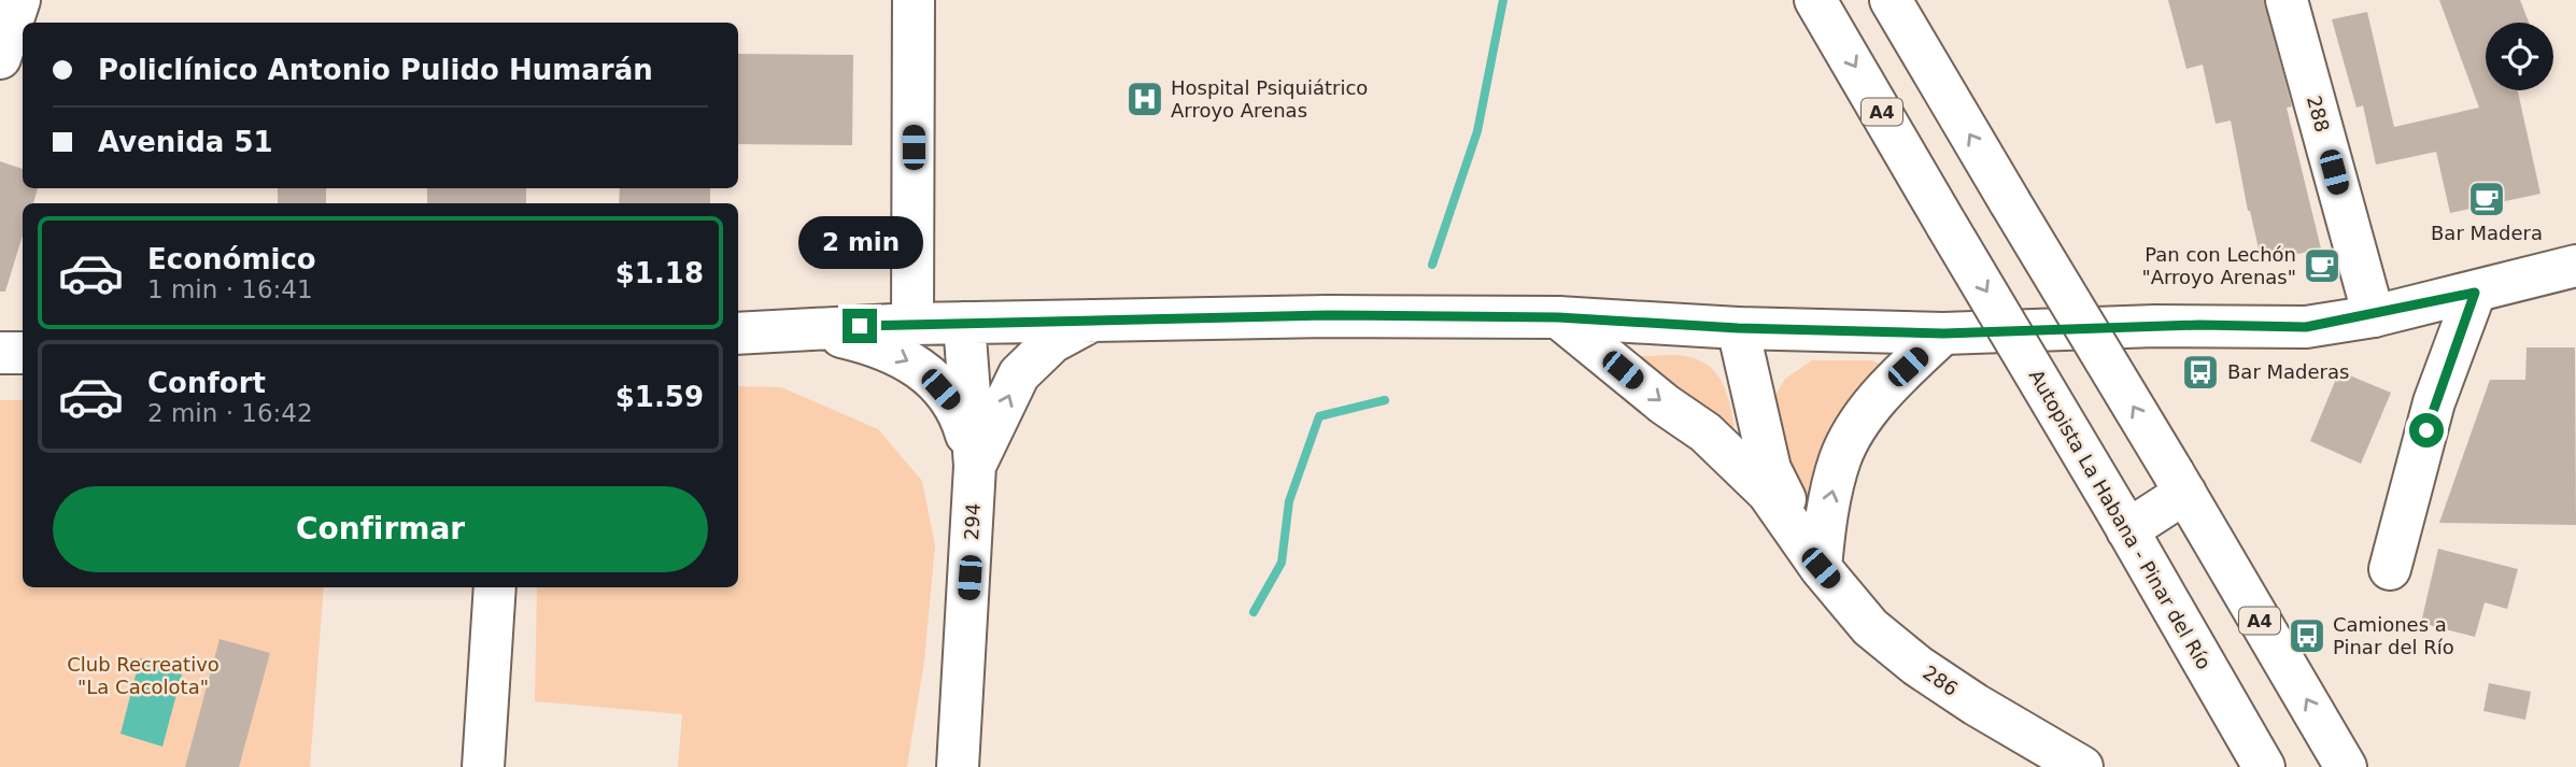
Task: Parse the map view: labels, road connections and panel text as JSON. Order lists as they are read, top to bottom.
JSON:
{
  "streets": {
    "main road": [
      "A4",
      "288",
      "Autopista La Habana - Pinar del Río",
      "294",
      "286"
    ]
  },
  "parks": ["Club Recreativo \"La Cacolota\""],
  "places": {
    "hospital": ["Hospital Psiquiátrico Arroyo Arenas"],
    "cafe": ["Bar Madera", "Pan con Lechón \"Arroyo Arenas\""],
    "bus stop": ["Bar Maderas", "Camiones a Pinar del Río"]
  },
  "page": {
    "banner": ["Policlínico Antonio Pulido Humarán", "Avenida 51"],
    "bubble": "2 min",
    "list": [
      {
        "name": "Económico",
        "note": "1 min · 16:41",
        "value": "$1.18"
      },
      {
        "name": "Confort",
        "note": "2 min · 16:42",
        "value": "$1.59"
      }
    ],
    "buttons": "Confirmar"
  }
}
